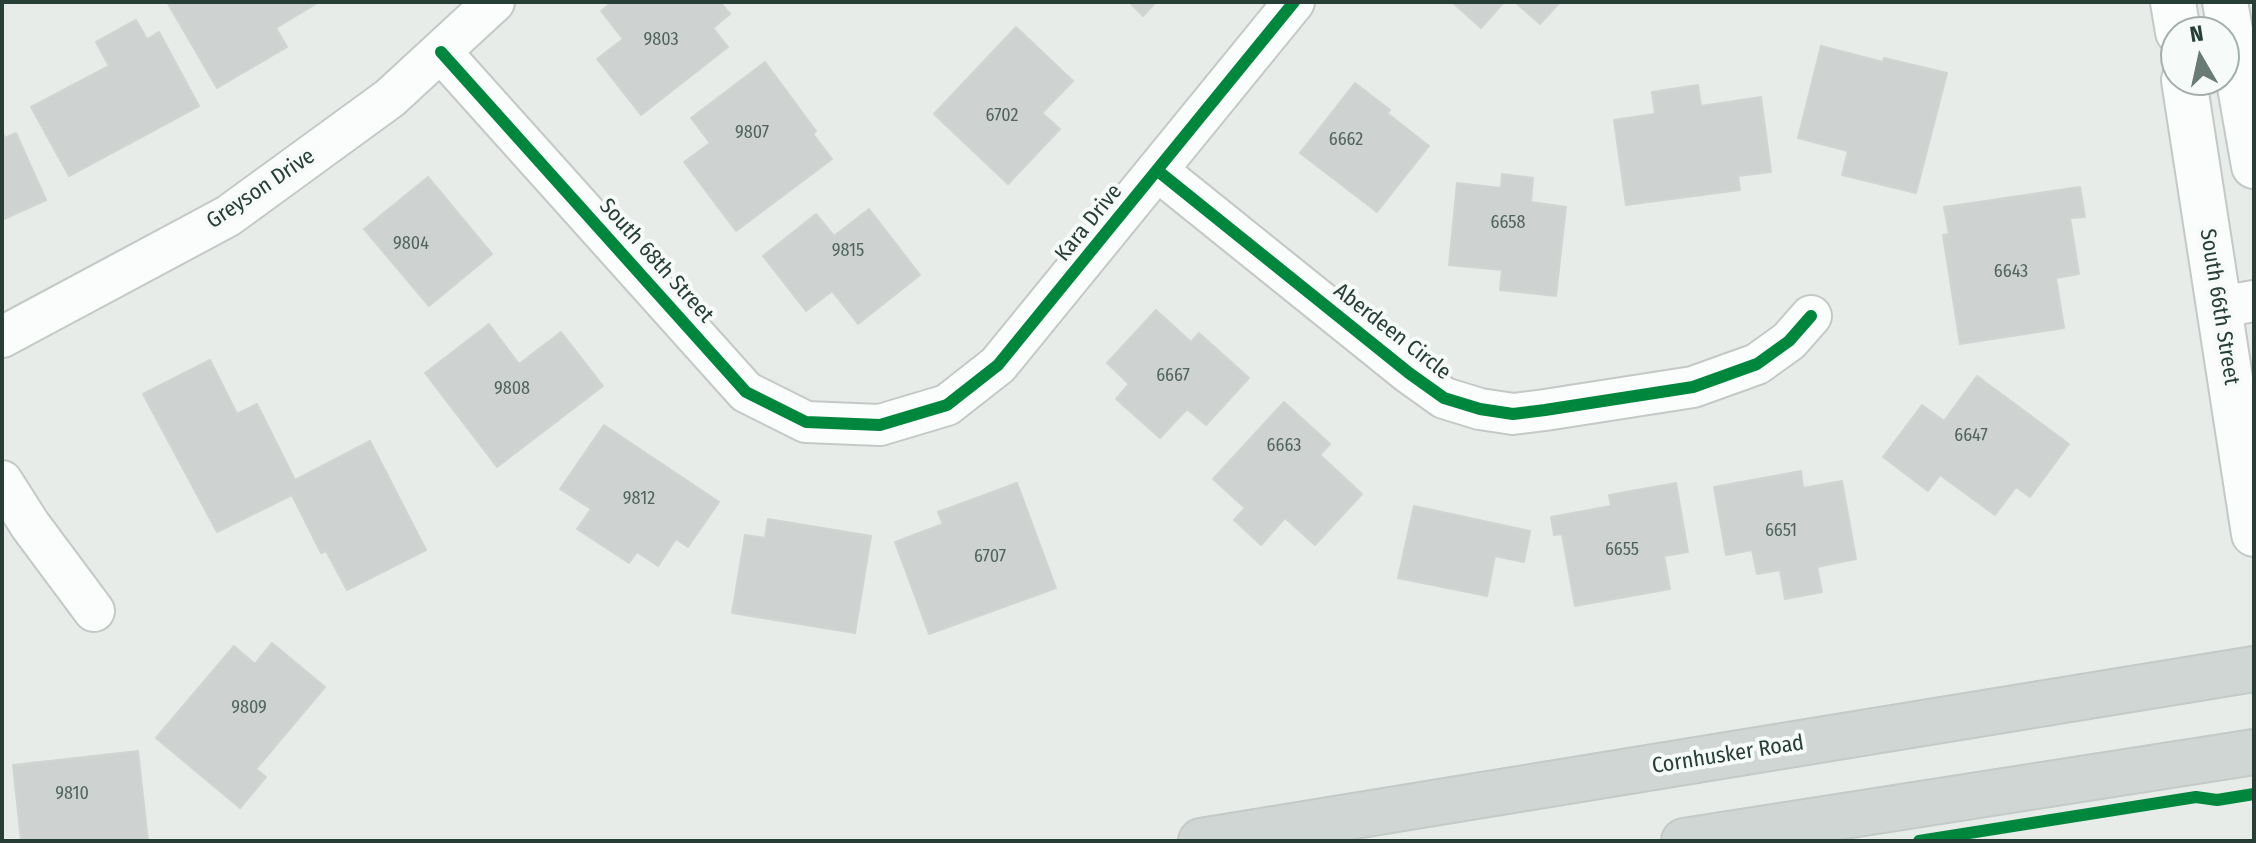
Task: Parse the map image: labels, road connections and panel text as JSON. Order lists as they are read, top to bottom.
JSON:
{
  "streets": {
    "main road": ["Cornhusker Road"],
    "street": [
      "Greyson Drive",
      "Kara Drive",
      "South 68th Street",
      "South 66th Street",
      "Aberdeen Circle"
    ]
  },
  "crossings": [
    ["Greyson Drive", "South 68th Street"],
    ["Kara Drive", "South 68th Street"],
    ["Kara Drive", "Aberdeen Circle"]
  ],
  "house_numbers": [
    "9803",
    "6702",
    "9807",
    "6662",
    "6658",
    "9804",
    "9815",
    "6643",
    "6667",
    "9808",
    "6647",
    "6663",
    "9812",
    "6651",
    "6655",
    "6707",
    "9809",
    "9810"
  ],
  "north": "top"
}
